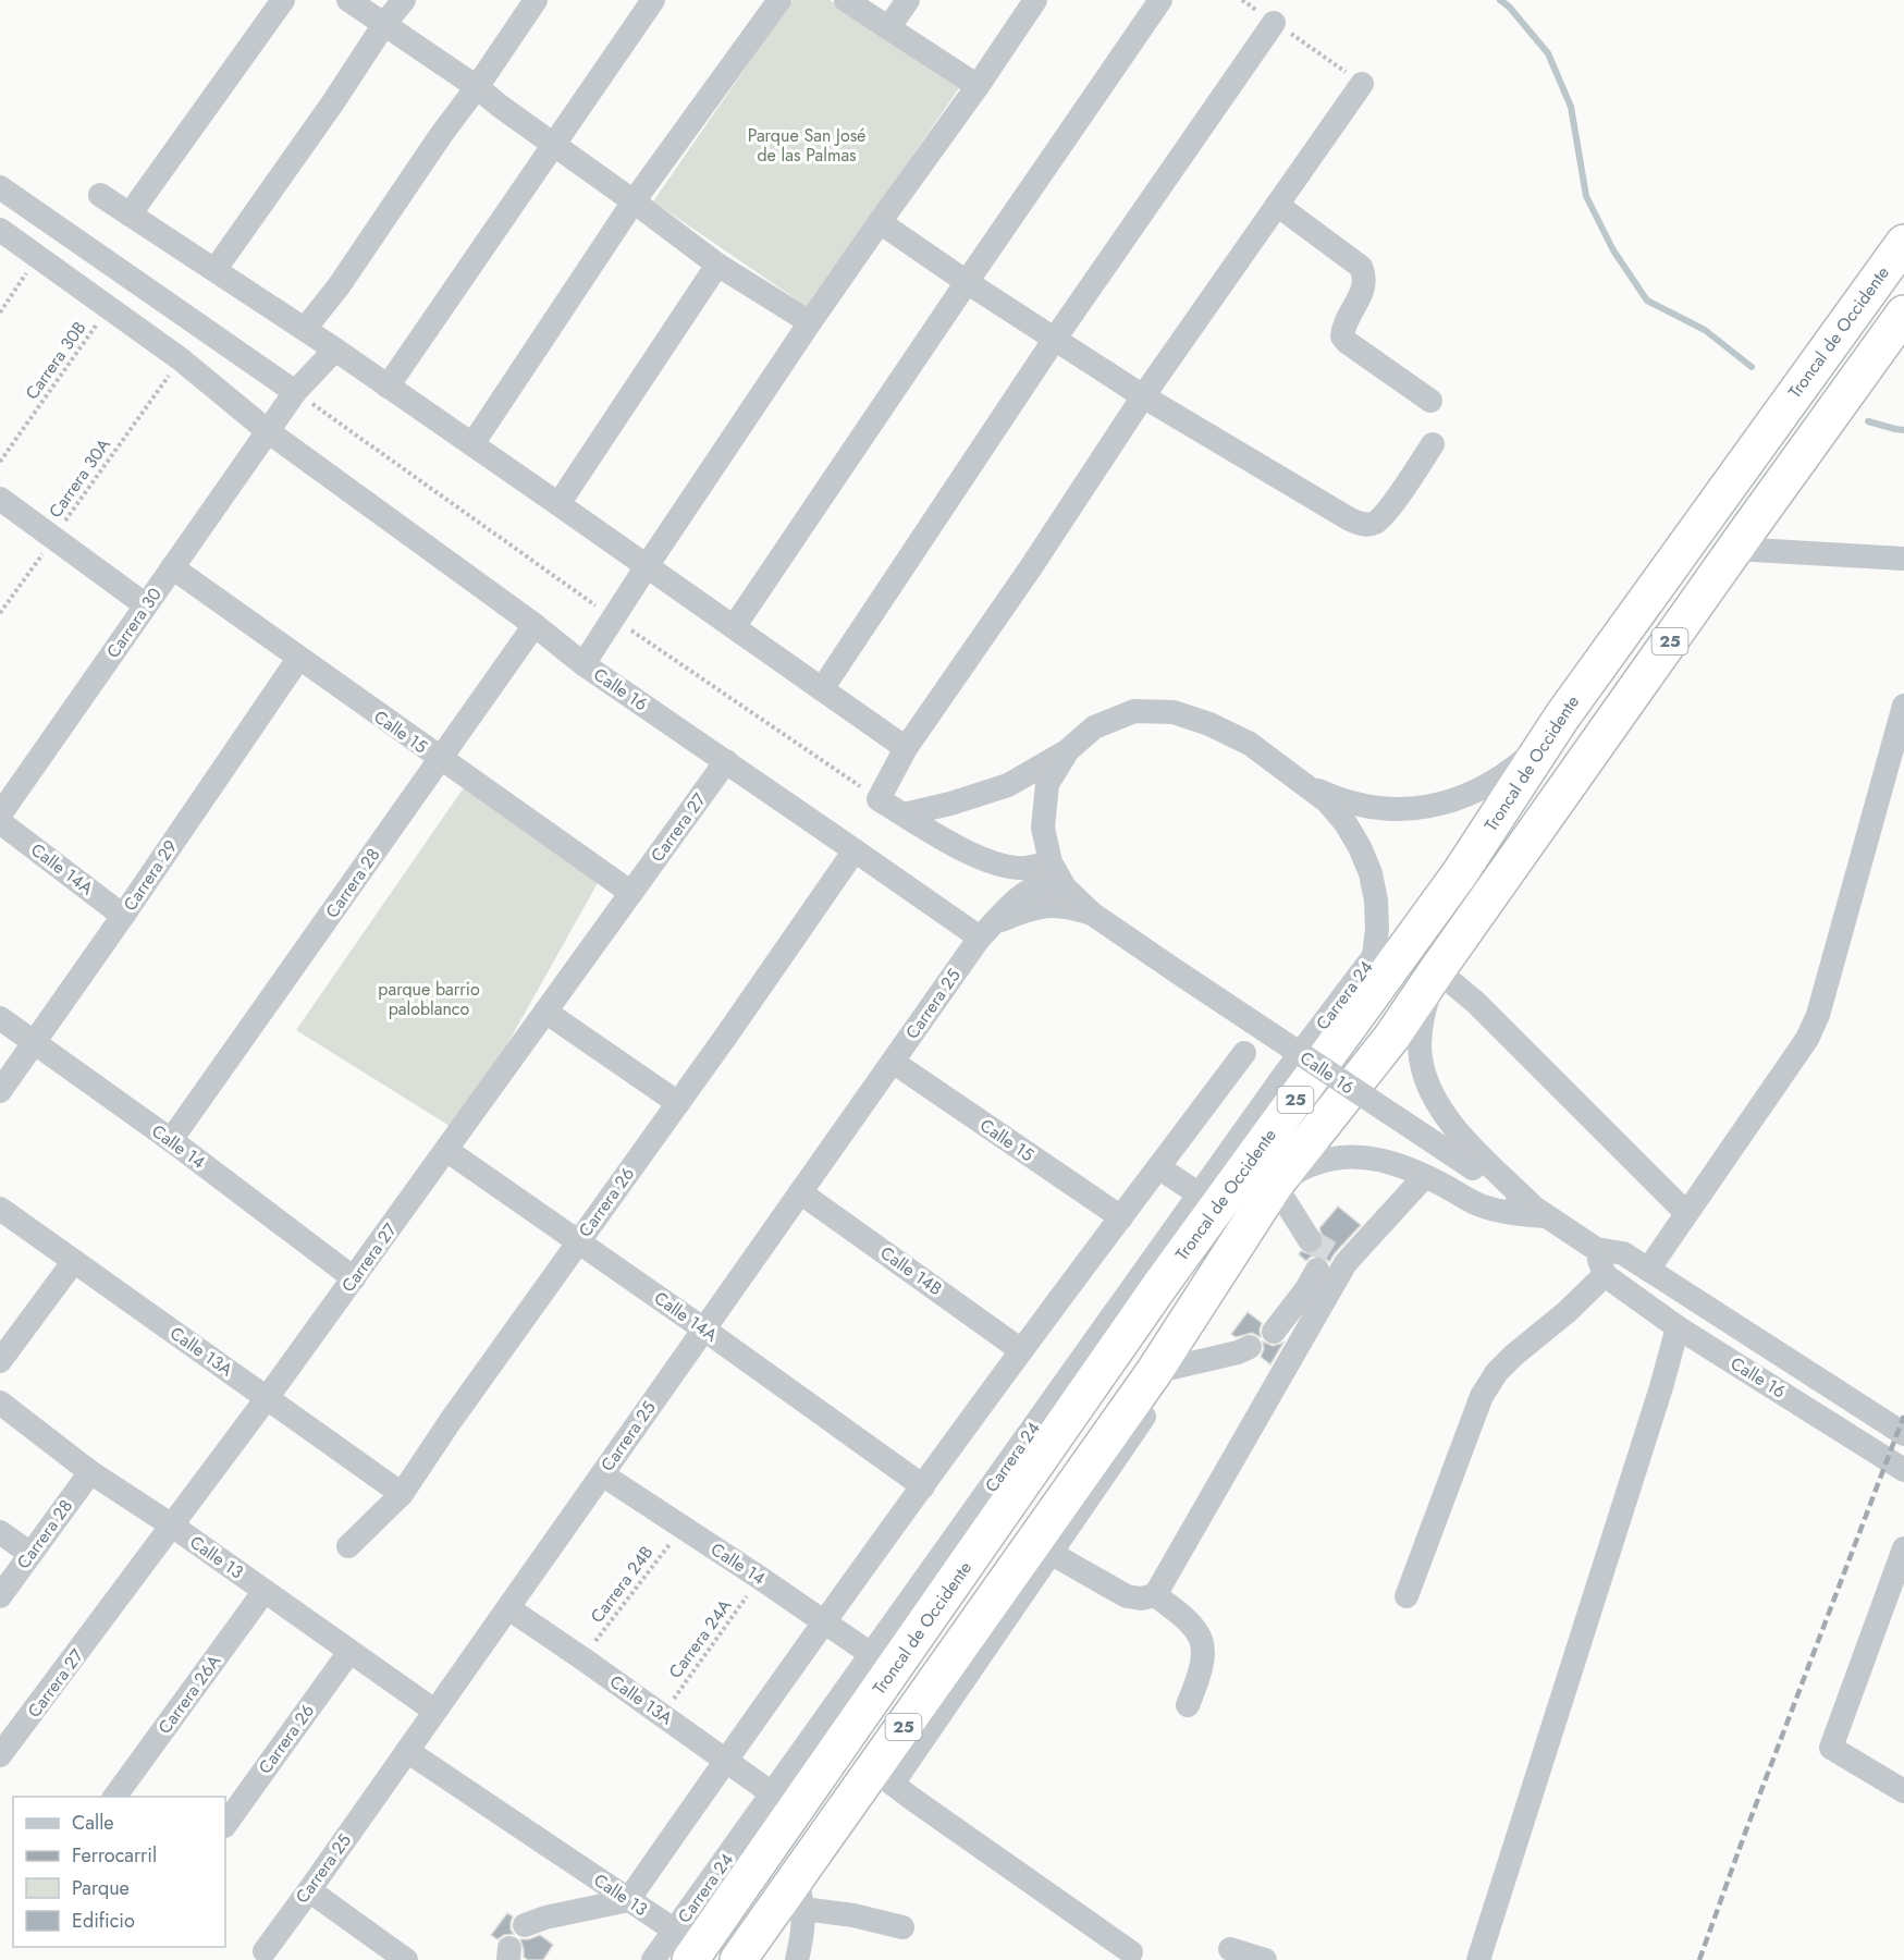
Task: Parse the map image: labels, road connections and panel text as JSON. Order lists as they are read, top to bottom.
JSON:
{
  "streets": {
    "highway": ["Troncal de Occidente", "25"],
    "street": [
      "Carrera 30",
      "Calle 16",
      "Calle 15",
      "Carrera 27",
      "Calle 14A",
      "Carrera 29",
      "Carrera 28",
      "Carrera 24",
      "Carrera 25",
      "Calle 14",
      "Carrera 26",
      "Calle 14B",
      "Calle 13A",
      "Calle 13",
      "Carrera 26A"
    ],
    "path": [
      "Carrera 30B",
      "Carrera 30A",
      "Carrera 24B",
      "Carrera 24A"
    ]
  },
  "crossings": [
    ["Troncal de Occidente", "Carrera 24"],
    ["Troncal de Occidente", "Calle 13"],
    ["Carrera 30B", "Calle 16"],
    ["Carrera 30A", "Calle 16"],
    ["Carrera 30", "Calle 16"],
    ["Carrera 30", "Calle 15"],
    ["Calle 16", "Carrera 27"],
    ["Calle 16", "Carrera 28"],
    ["Calle 16", "Carrera 25"],
    ["Calle 16", "Carrera 26"],
    ["Calle 15", "Carrera 27"],
    ["Calle 15", "Carrera 29"],
    ["Calle 15", "Carrera 28"],
    ["Calle 15", "Carrera 25"],
    ["Carrera 27", "Calle 14A"],
    ["Carrera 27", "Calle 14"],
    ["Carrera 27", "Calle 13A"],
    ["Carrera 27", "Calle 13"],
    ["Calle 14A", "Carrera 29"],
    ["Calle 14A", "Carrera 25"],
    ["Calle 14A", "Carrera 26"],
    ["Carrera 29", "Calle 14"],
    ["Carrera 28", "Calle 14"],
    ["Carrera 28", "Calle 13"],
    ["Carrera 24", "Calle 14"],
    ["Carrera 24", "Calle 13A"],
    ["Carrera 24", "Calle 13"],
    ["Carrera 25", "Calle 14"],
    ["Carrera 25", "Calle 14B"],
    ["Carrera 25", "Calle 13A"],
    ["Carrera 25", "Calle 13"],
    ["Calle 14", "Carrera 24B"],
    ["Calle 14", "Carrera 24A"],
    ["Carrera 26", "Calle 13A"],
    ["Carrera 26", "Calle 13"],
    ["Calle 13A", "Carrera 24B"],
    ["Calle 13A", "Carrera 24A"],
    ["Calle 13", "Carrera 26A"]
  ],
  "parks": ["Parque San José de las Palmas", "parque barrio paloblanco"],
  "legend": [
    "Calle",
    "Ferrocarril",
    "Parque",
    "Edificio"
  ]
}
